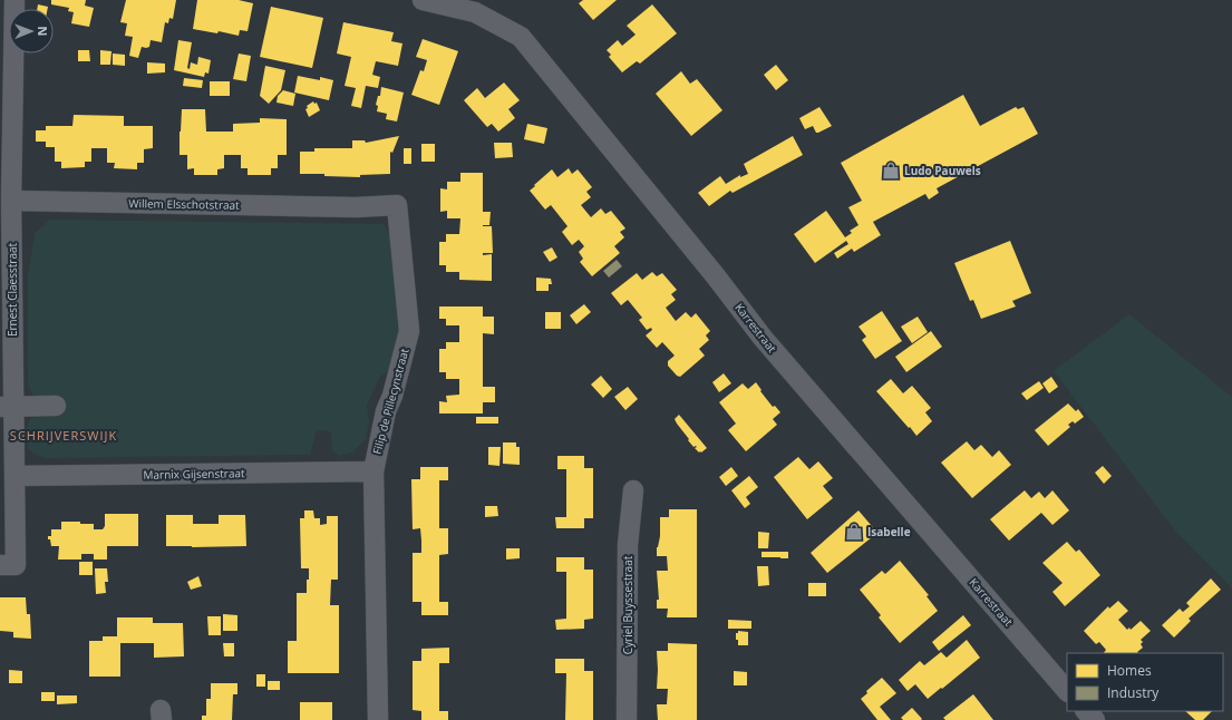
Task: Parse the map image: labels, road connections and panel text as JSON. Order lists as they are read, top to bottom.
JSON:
{
  "streets": {
    "street": [
      "Willem Elsschotstraat",
      "Ernest Claesstraat",
      "Karrestraat",
      "Filip de Pillecynstraat",
      "Marnix Gijsenstraat",
      "Cyriel Buyssestraat"
    ]
  },
  "crossings": [
    ["Willem Elsschotstraat", "Ernest Claesstraat"],
    ["Willem Elsschotstraat", "Filip de Pillecynstraat"],
    ["Ernest Claesstraat", "Marnix Gijsenstraat"],
    ["Filip de Pillecynstraat", "Marnix Gijsenstraat"]
  ],
  "districts": ["SCHRIJVERSWIJK"],
  "places": {
    "shop": ["Ludo Pauwels", "Isabelle"]
  },
  "legend": ["Homes", "Industry"],
  "north": "right"
}
